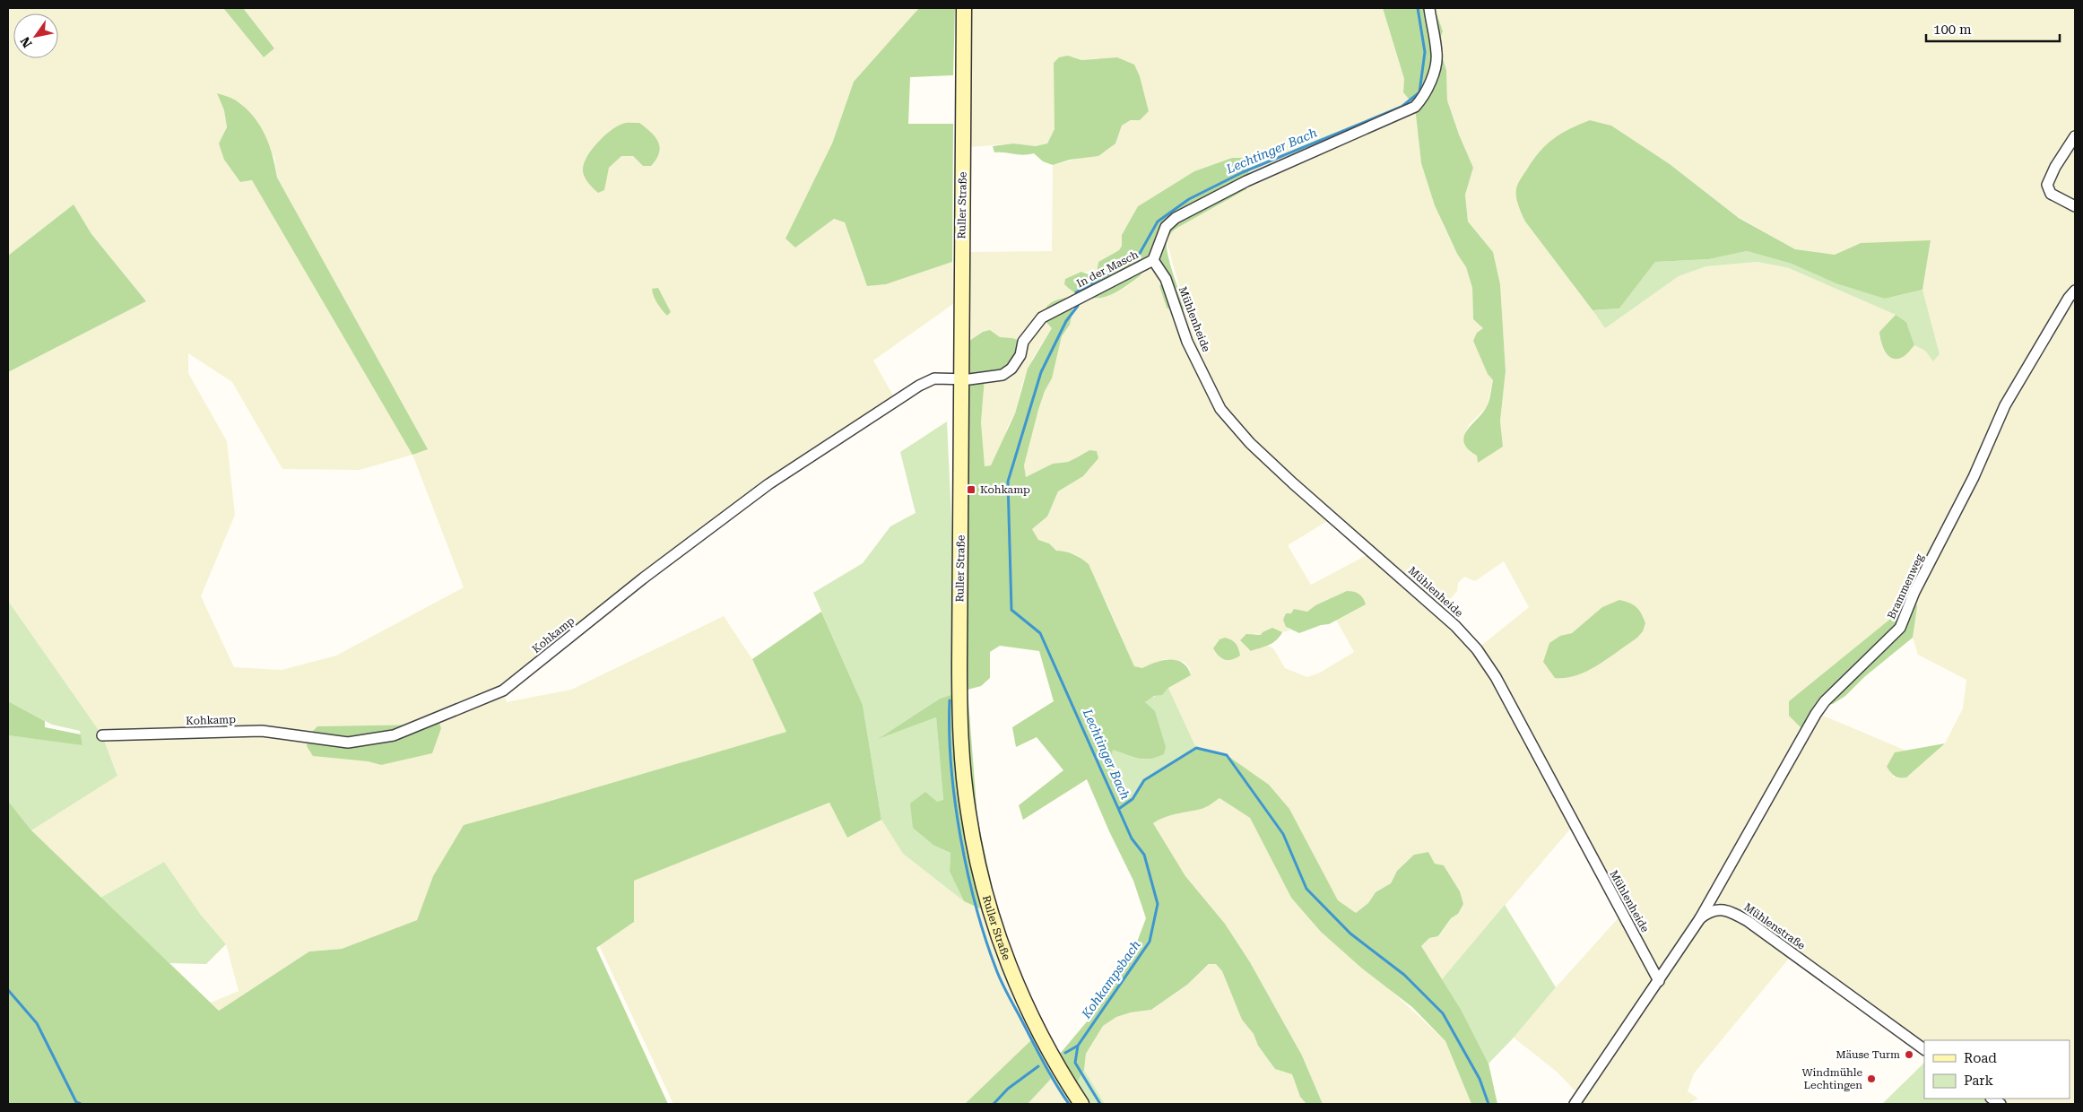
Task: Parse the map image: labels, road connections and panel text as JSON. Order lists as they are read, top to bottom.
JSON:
{
  "streets": {
    "main road": ["Ruller Straße"],
    "street": [
      "In der Masch",
      "Mühlenheide",
      "Brammenweg",
      "Kohkamp",
      "Mühlenstraße"
    ]
  },
  "crossings": [
    ["Ruller Straße", "In der Masch"],
    ["Ruller Straße", "Kohkamp"],
    ["In der Masch", "Mühlenheide"],
    ["In der Masch", "Kohkamp"],
    ["Brammenweg", "Mühlenstraße"]
  ],
  "water": ["Lechtinger Bach", "Kohkampsbach"],
  "places": {
    "transit": ["Kohkamp"],
    "other": ["Mäuse Turm", "Windmühle Lechtingen"]
  },
  "legend": ["Road", "Park"],
  "scale_bar": "100 m",
  "north": "bottom left"
}
